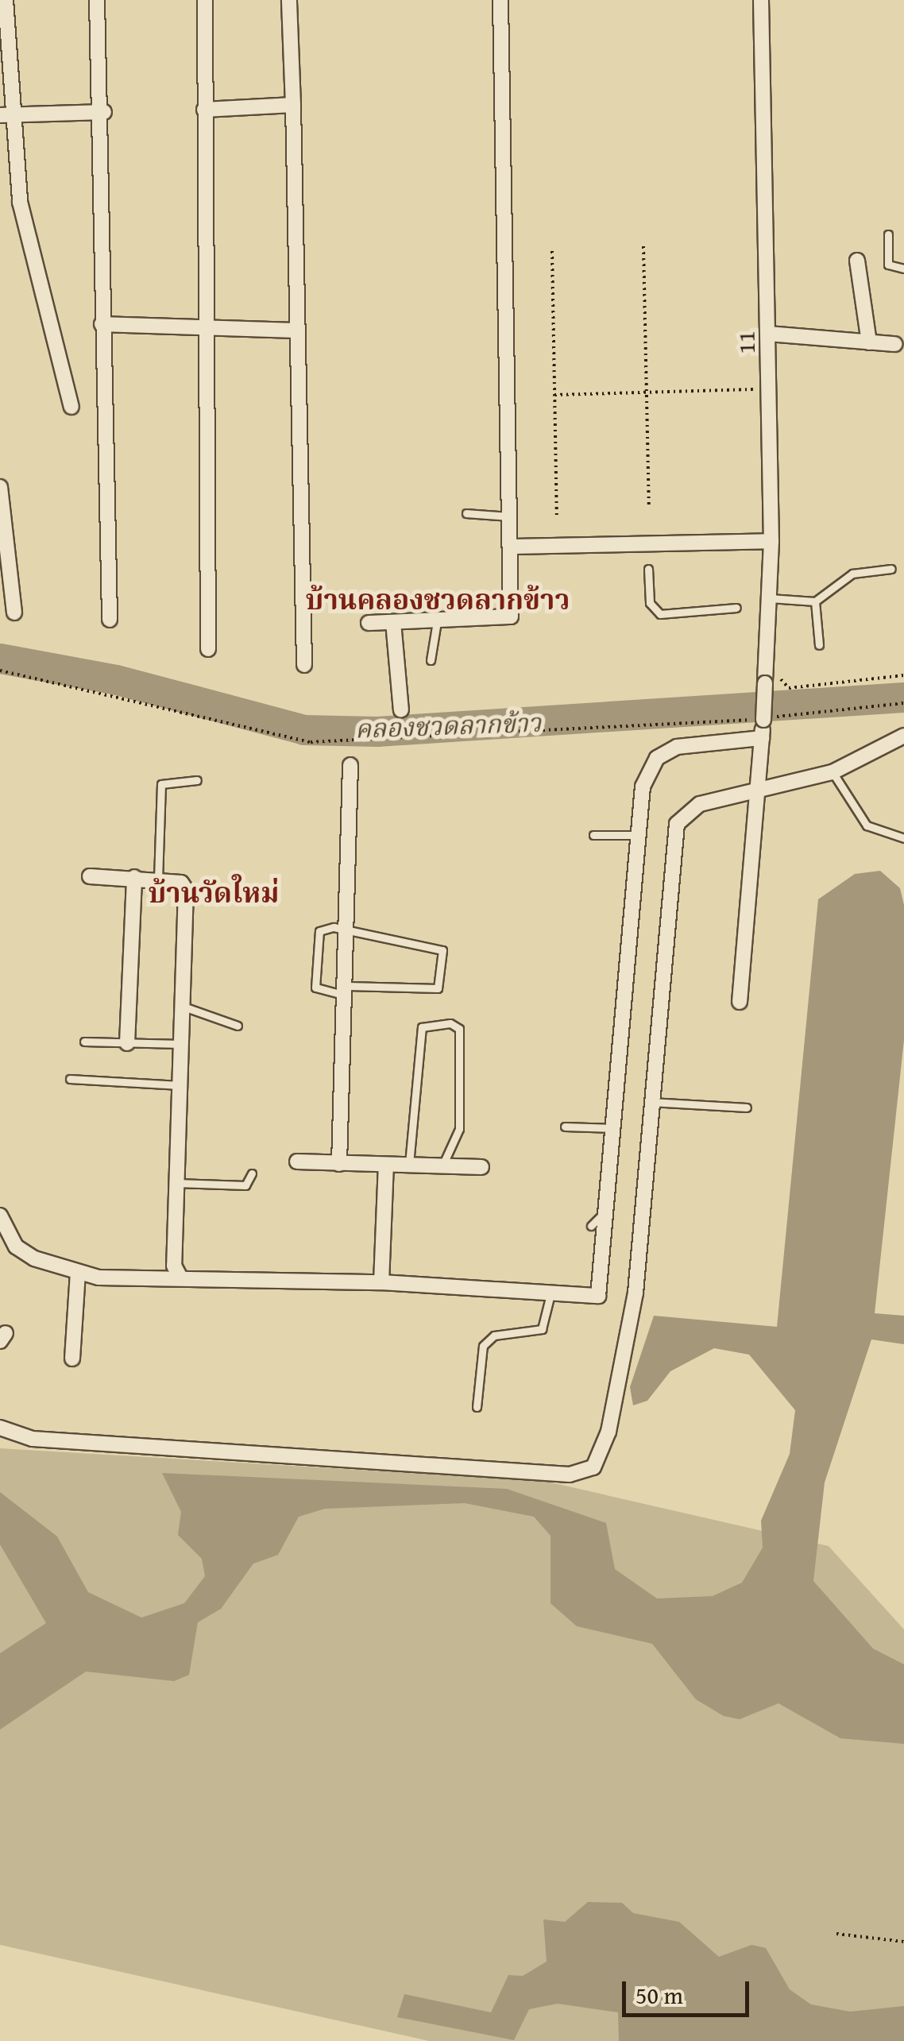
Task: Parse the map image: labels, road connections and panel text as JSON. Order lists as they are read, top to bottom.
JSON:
{
  "streets": {
    "street": ["11"]
  },
  "districts": ["บ้านคลองชวดลากข้าว", "บ้านวัดใหม่"],
  "water": ["คลองชวดลากข้าว"],
  "scale_bar": "50 m"
}
